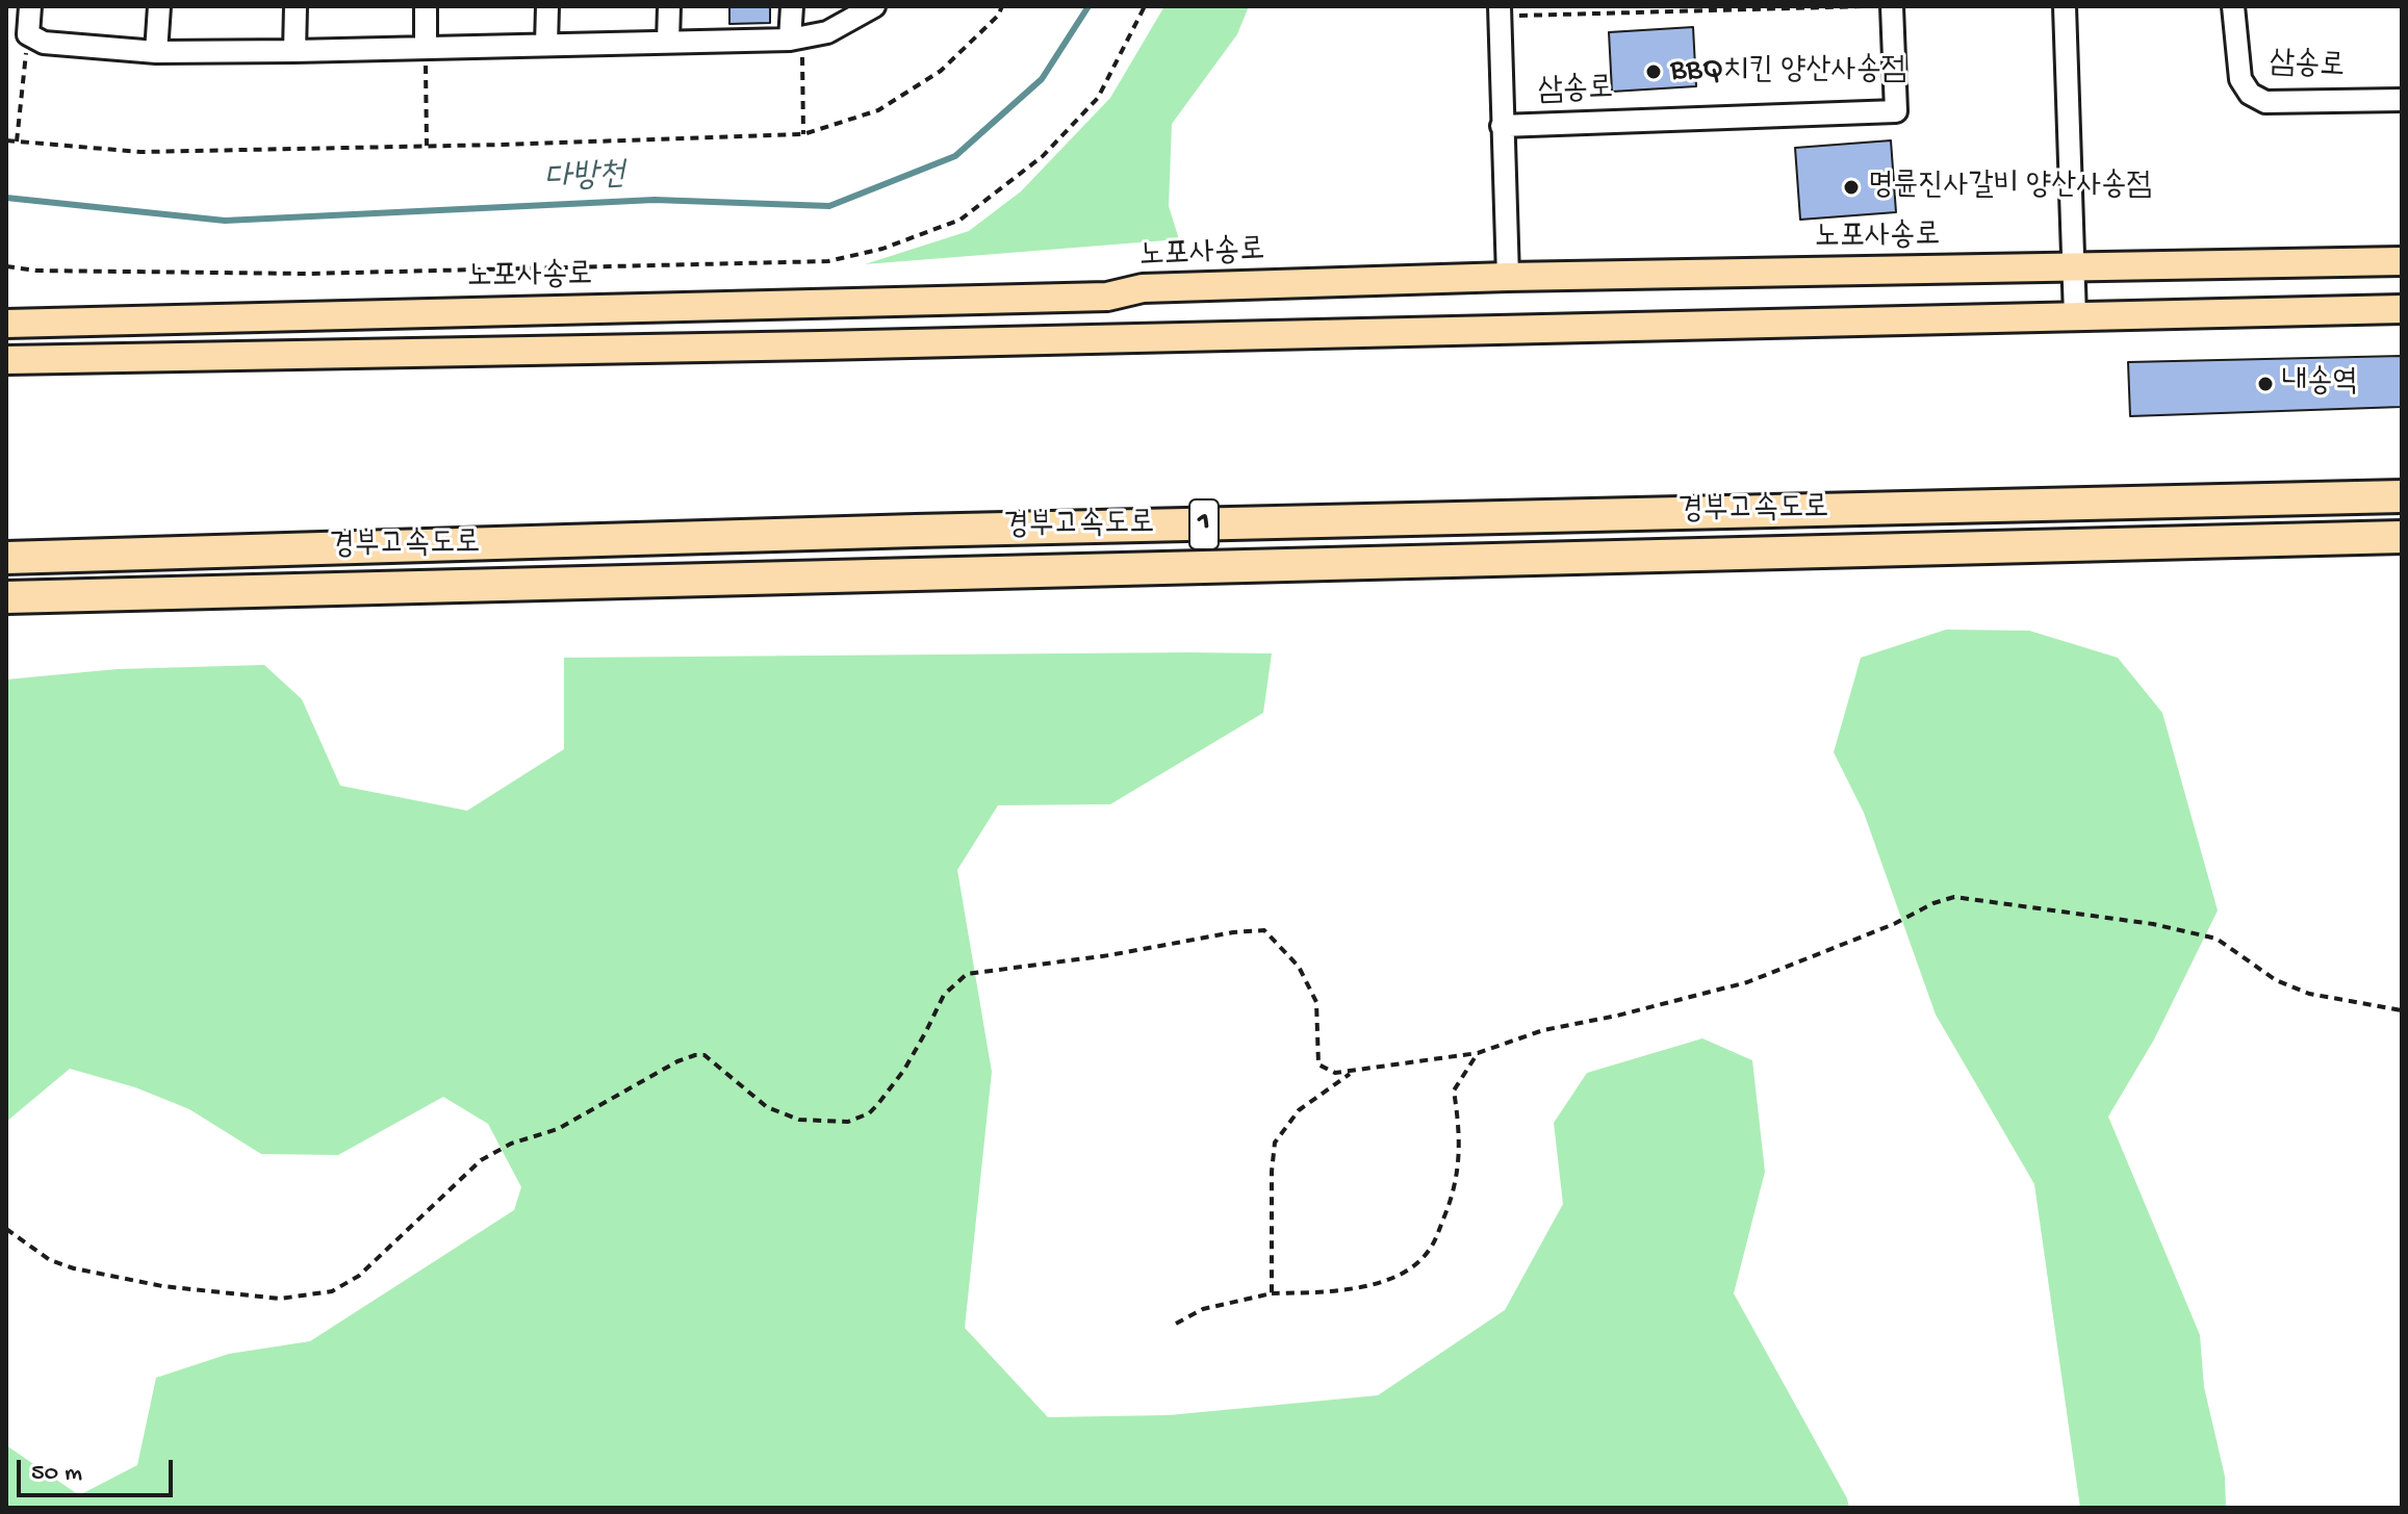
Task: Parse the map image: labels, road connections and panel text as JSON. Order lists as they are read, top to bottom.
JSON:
{
  "streets": {
    "highway": ["경부고속도로", "1"],
    "main road": ["노포사송로"],
    "street": ["삼송로"]
  },
  "crossings": [
    ["삼송로", "노포사송로"]
  ],
  "water": ["다방천"],
  "places": ["BBQ치킨 양산사송점", "명륜진사갈비 양산사송점", "내송역"],
  "scale_bar": "50 m"
}
